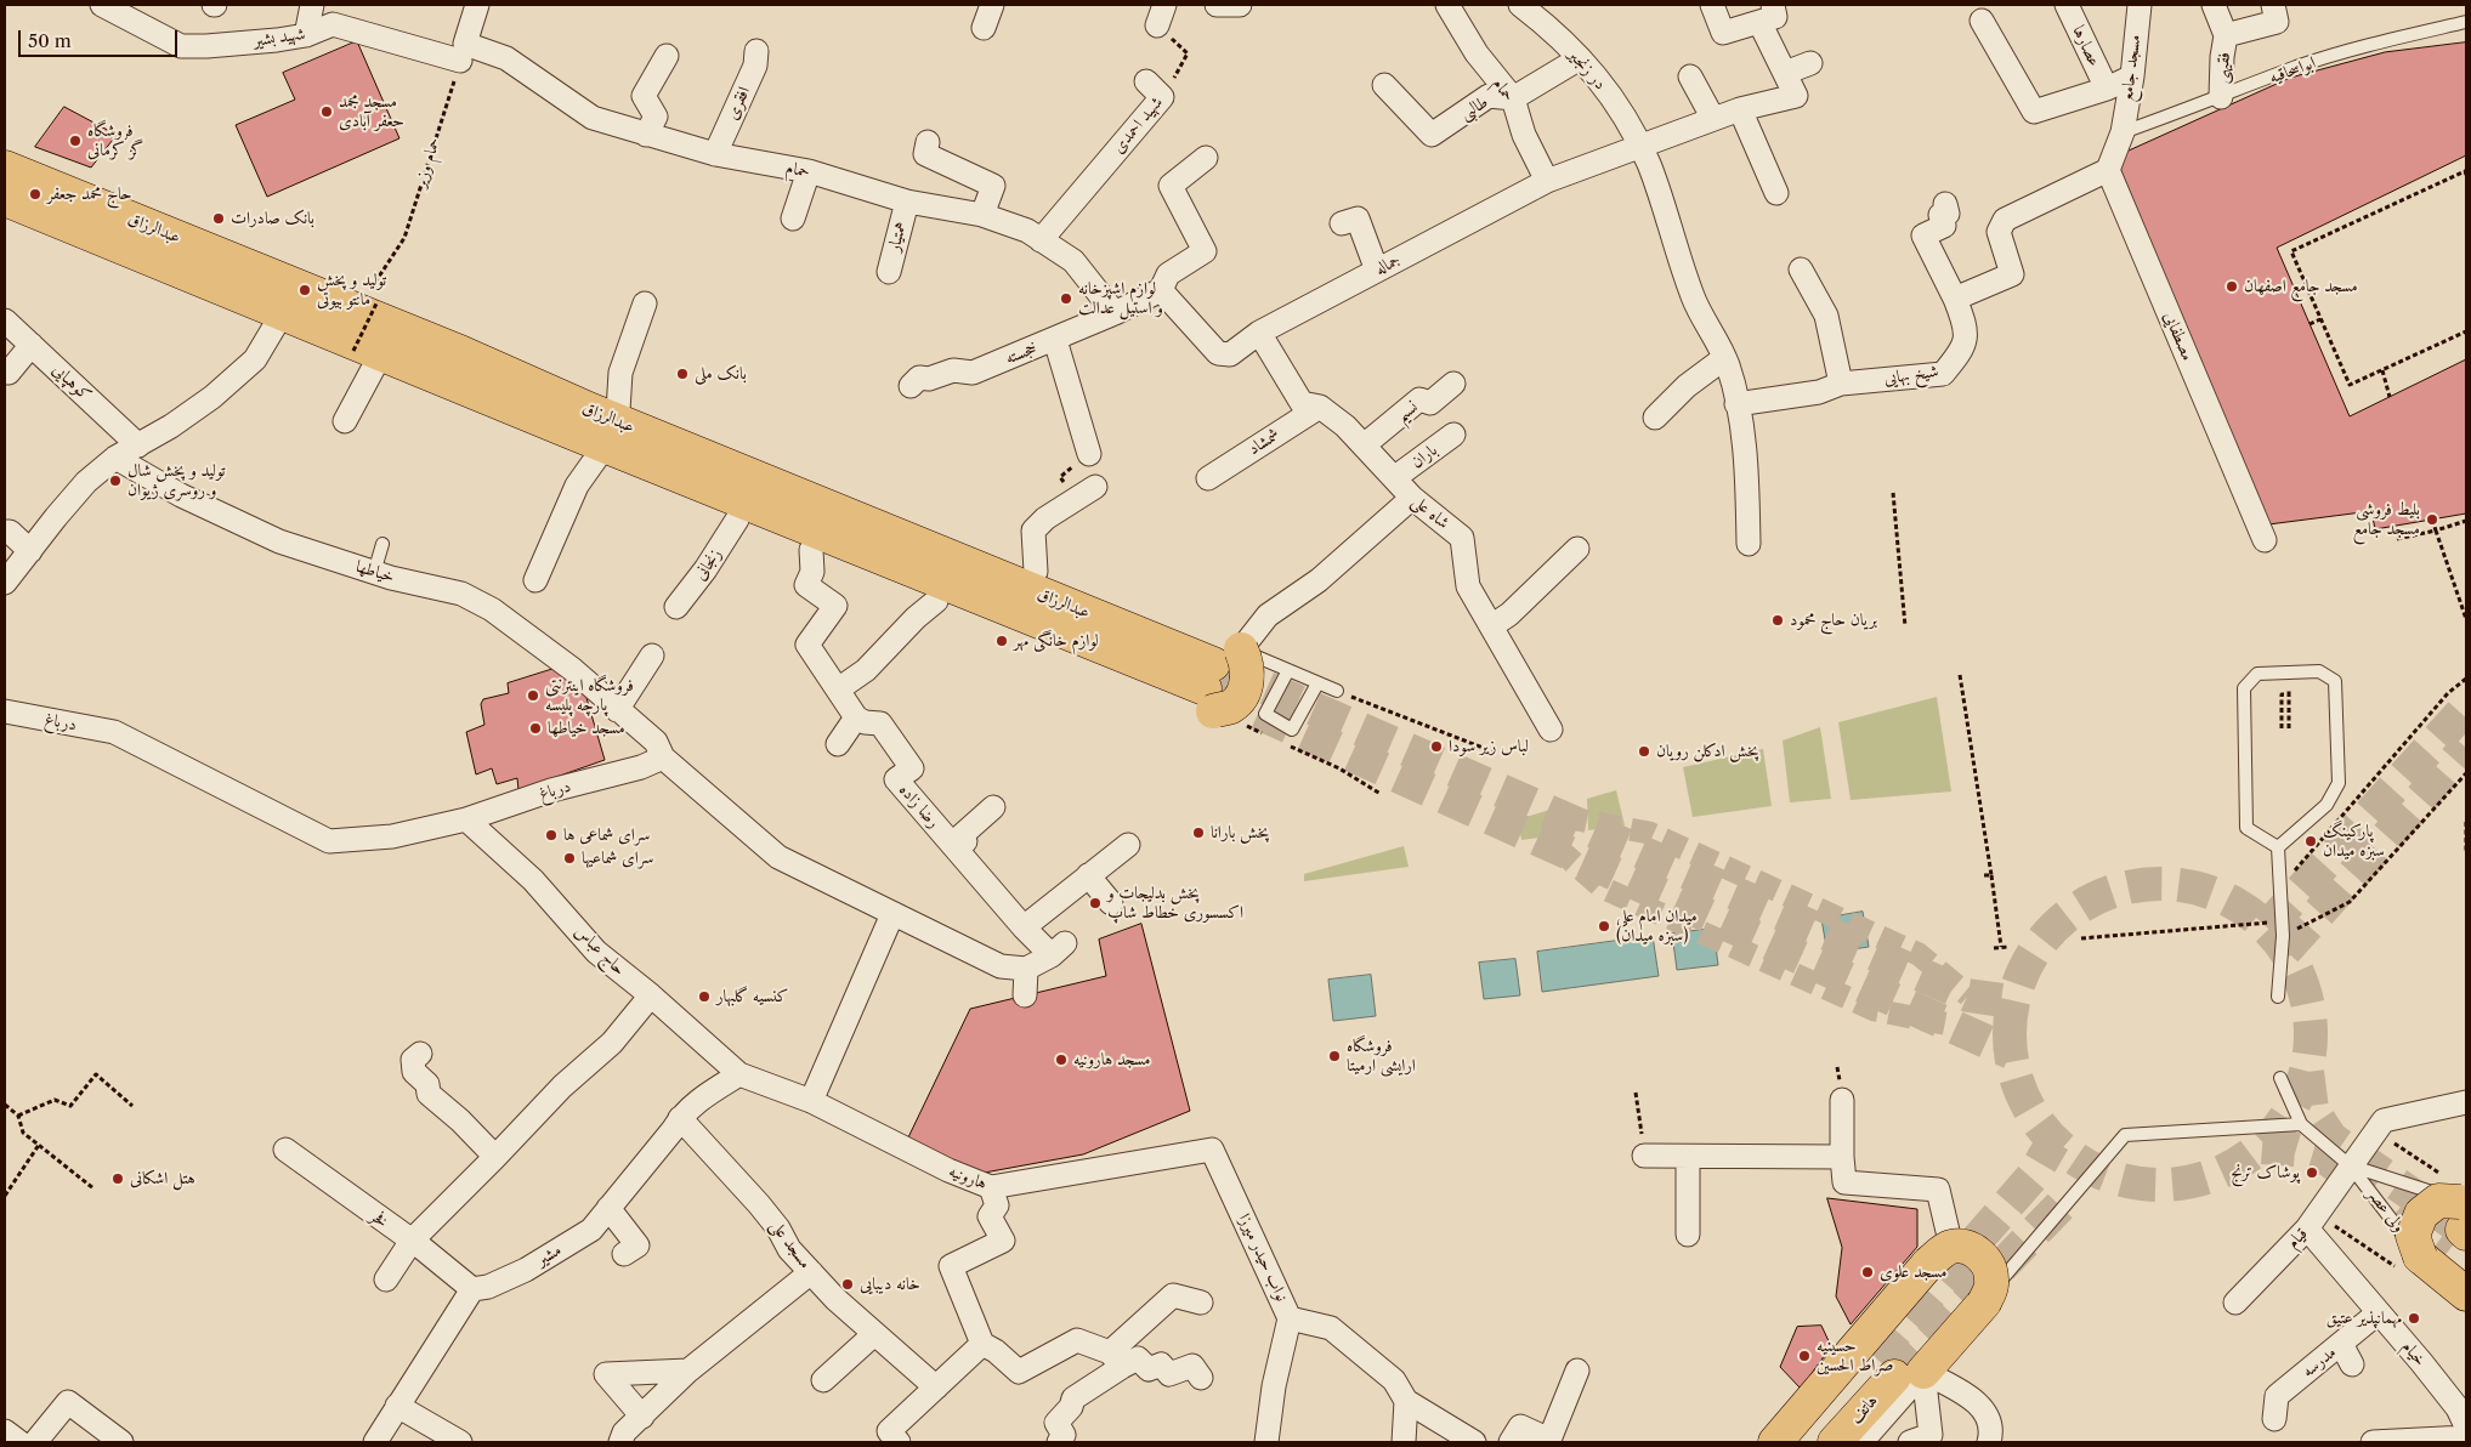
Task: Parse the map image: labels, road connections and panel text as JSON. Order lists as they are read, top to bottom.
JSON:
{
  "streets": {
    "main road": ["عبدالرزاق", "هاتف"],
    "street": [
      "شهید بشیر",
      "عصارها",
      "مسجد جامع",
      "فقیهی",
      "در زنجیر",
      "حمام",
      "افقری",
      "طالبی",
      "شهید احمدی",
      "همتیار",
      "جماله",
      "مصطفایی",
      "خجسته",
      "شیخ بهایی",
      "کوهپایی",
      "نسیم",
      "شمشاد",
      "باران",
      "شاه علی",
      "زنجانی",
      "خیاطها",
      "درباغ",
      "رضا زاده",
      "حاج عباس",
      "هارونیه",
      "فخر",
      "قیام",
      "مسجد علی",
      "مشیر",
      "نواب حیدر میرزا",
      "خیام",
      "مدرسه"
    ],
    "lane": ["ابواسحاقیه", "ولی عصر"],
    "path": ["حمام وزیر"]
  },
  "crossings": [
    ["شهید بشیر", "حمام"],
    ["شهید بشیر", "حمام وزیر"],
    ["مسجد جامع", "ابواسحاقیه"],
    ["فقیهی", "ابواسحاقیه"],
    ["در زنجیر", "طالبی"],
    ["در زنجیر", "جماله"],
    ["حمام", "افقری"],
    ["حمام", "طالبی"],
    ["حمام", "شهید احمدی"],
    ["حمام", "حمام وزیر"],
    ["حمام", "همتیار"],
    ["حمام", "جماله"],
    ["حمام وزیر", "عبدالرزاق"],
    ["جماله", "شاه علی"],
    ["نسیم", "شاه علی"],
    ["شمشاد", "شاه علی"],
    ["باران", "شاه علی"],
    ["خیاطها", "درباغ"],
    ["درباغ", "حاج عباس"],
    ["حاج عباس", "هارونیه"],
    ["حاج عباس", "مشیر"],
    ["هارونیه", "مشیر"],
    ["هارونیه", "نواب حیدر میرزا"],
    ["ولی عصر", "قیام"],
    ["فخر", "مشیر"],
    ["قیام", "خیام"],
    ["مسجد علی", "مشیر"],
    ["خیام", "مدرسه"]
  ],
  "places": [
    "مسجد مجمد حعفر آبادی",
    "فروشگاه گز کرمانی",
    "حاج محمد جعفر",
    "بانک صادرات",
    "مسجد جامع اصفهان",
    "تولید و پخش مانتو بیوتی",
    "لوازم اشپزخانه و استیل عدالت",
    "بانک ملی",
    "تولید و پخش شال و روسری ژیوان",
    "بلیط فروشی مسجد جامع",
    "بریان حاج محمود",
    "لوازم خانگی مهر",
    "فروشگاه اینترنتی پارچه پلیسه",
    "مسجد خیاطها",
    "لباس زیر سودا",
    "پخش ادکلن رویان",
    "پخش بارانا",
    "سرای شماعی ها",
    "پارکینگ سبزه میدان",
    "سرای شماعیها",
    "پخش بدلیجات و اکسسوری خطاط شاپ",
    "میدان امام علی (سبزه میدان)",
    "کنسیه گلبهار",
    "فروشگاه ارایشی ارمیتا",
    "مسجد هارونیه",
    "پوشاک ترنج",
    "هتل اشکانی",
    "مسجد علوی",
    "خانه دیبایی",
    "مهمانپذیر عتیق",
    "حسینیه صراط الحسین"
  ],
  "scale_bar": "50 m"
}
